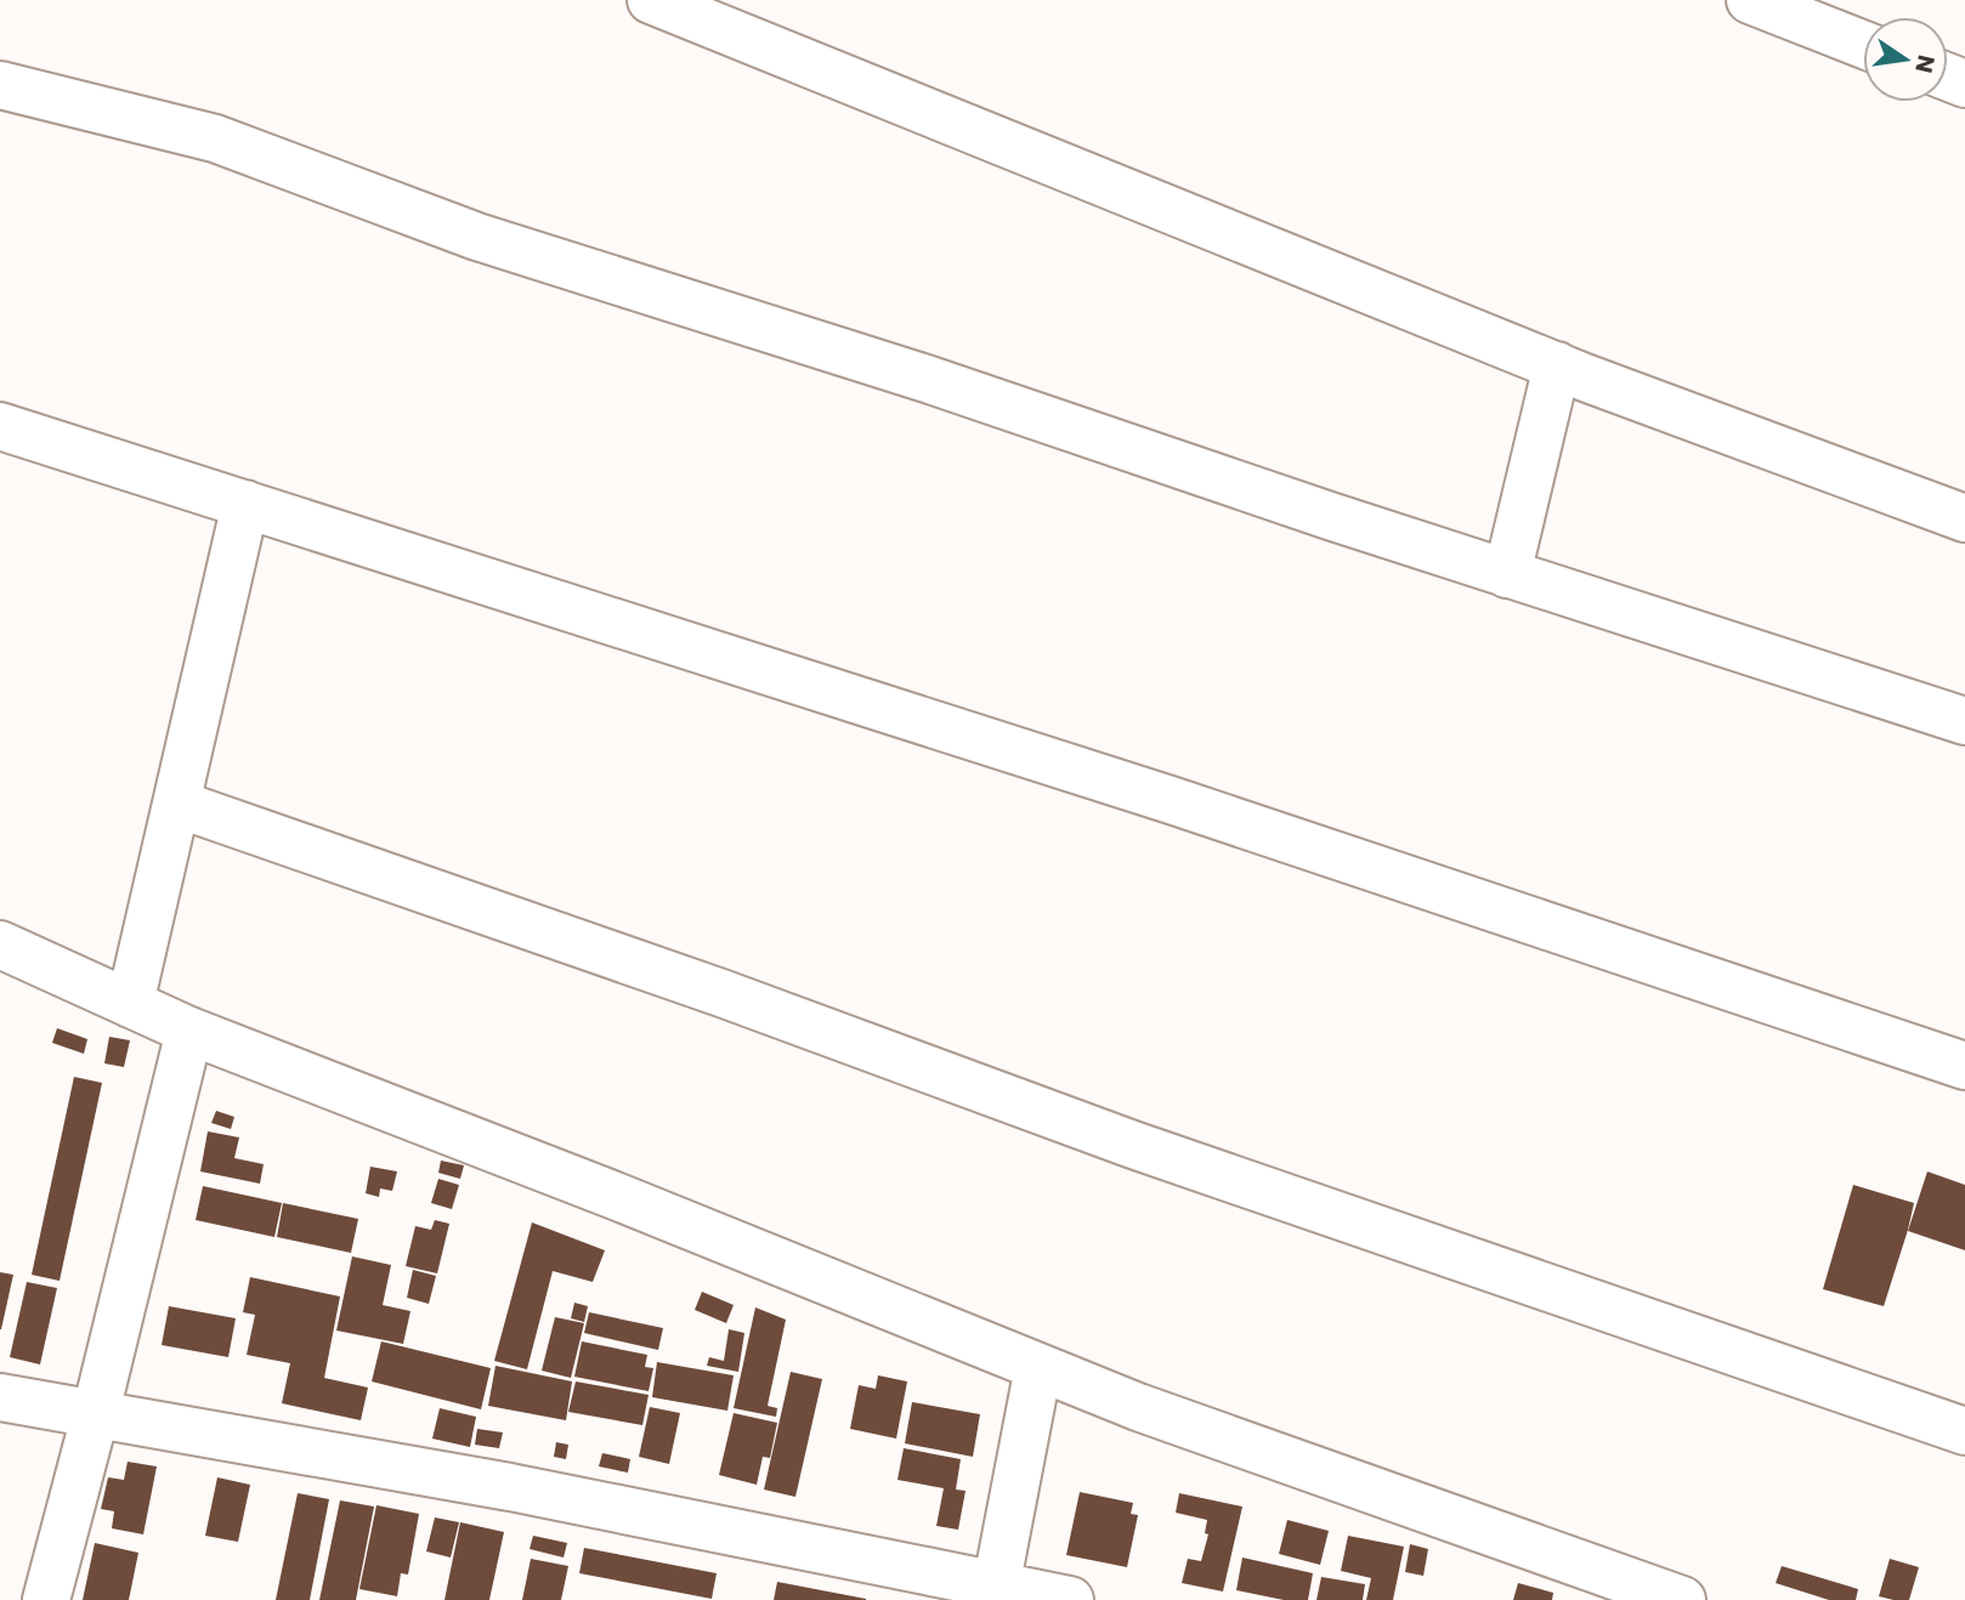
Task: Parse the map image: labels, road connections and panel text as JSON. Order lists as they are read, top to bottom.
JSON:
{
  "north": "right"
}
